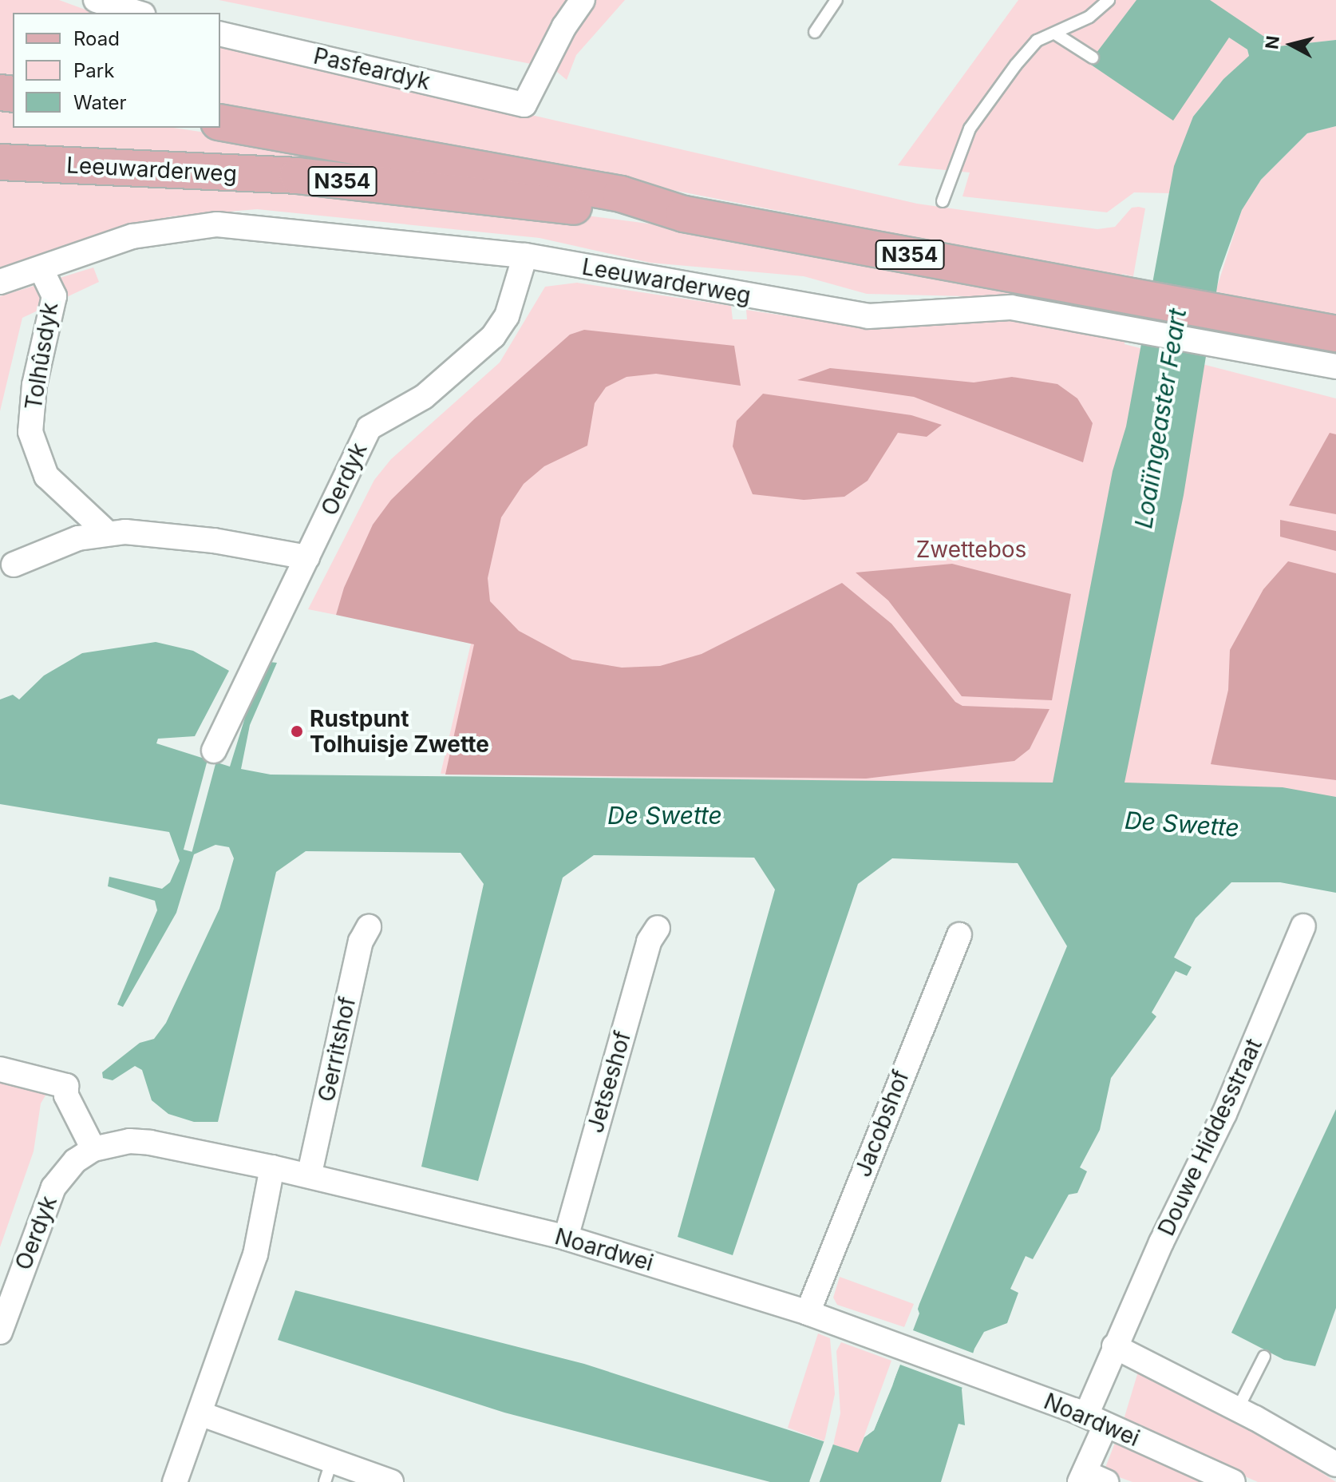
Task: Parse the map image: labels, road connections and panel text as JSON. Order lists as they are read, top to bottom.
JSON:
{
  "streets": {
    "main road": ["Leeuwarderweg", "N354"],
    "street": [
      "Pasfeardyk",
      "Tolhûsdyk",
      "Oerdyk",
      "Gerritshof",
      "Jetseshof",
      "Jacobshof",
      "Douwe Hiddesstraat",
      "Noardwei"
    ]
  },
  "crossings": [
    ["Leeuwarderweg", "Tolhûsdyk"],
    ["Leeuwarderweg", "Oerdyk"],
    ["Oerdyk", "Noardwei"],
    ["Gerritshof", "Noardwei"],
    ["Jetseshof", "Noardwei"],
    ["Jacobshof", "Noardwei"],
    ["Douwe Hiddesstraat", "Noardwei"]
  ],
  "water": ["Loaiïngeaster Feart", "De Swette"],
  "parks": ["Zwettebos"],
  "places": ["Rustpunt Tolhuisje Zwette"],
  "legend": ["Road", "Park", "Water"],
  "north": "left"
}
